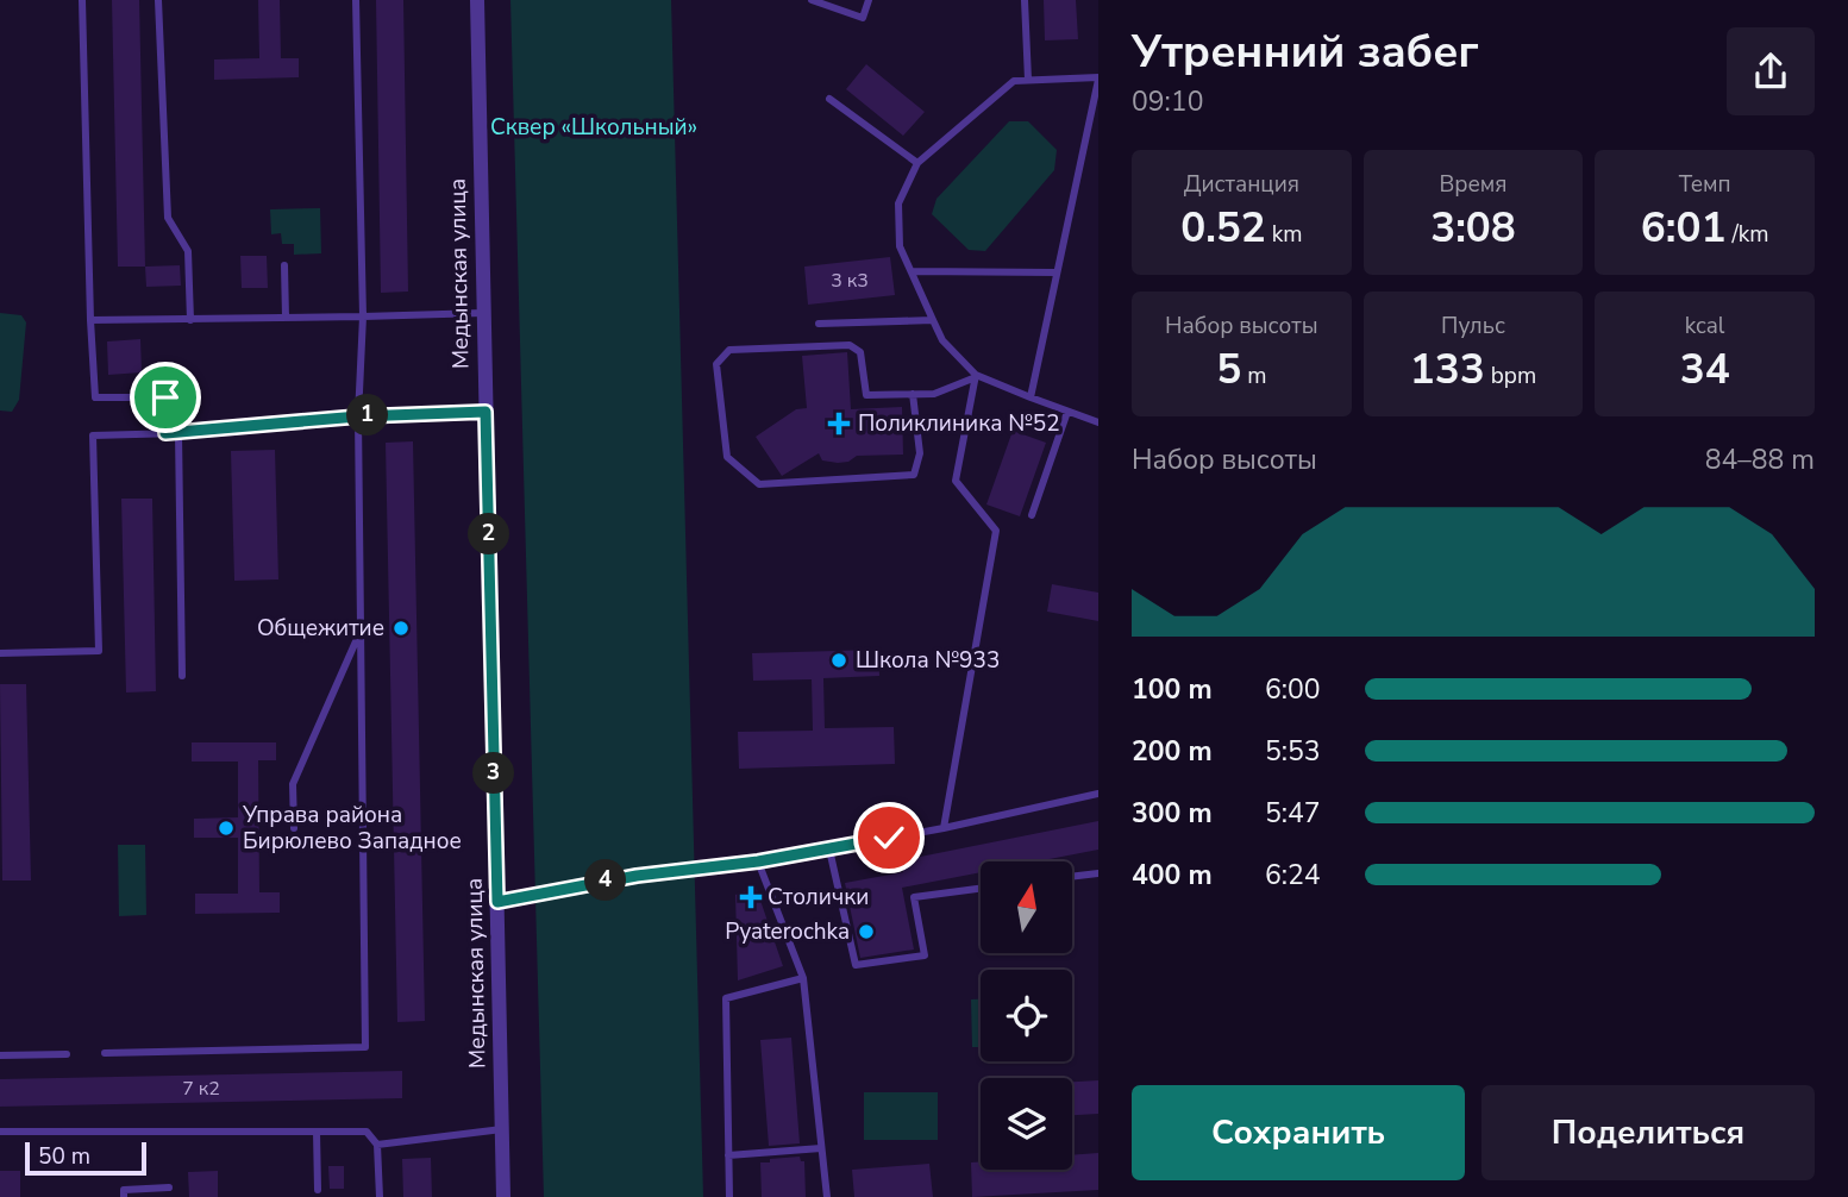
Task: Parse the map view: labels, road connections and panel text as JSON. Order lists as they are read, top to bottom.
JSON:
{
  "streets": {
    "street": ["Медынская улица"]
  },
  "parks": ["Сквер «Школьный»"],
  "places": {
    "health": ["Поликлиника №52", "Столички"],
    "other": [
      "Общежитие",
      "Школа №933",
      "Управа района Бирюлево Западное",
      "Pyaterochka"
    ]
  },
  "house_numbers": ["3 к3", "7 к2"],
  "scale_bar": "50 m",
  "north": "top",
  "page": {
    "heading": ["Утренний забег", "09:10"],
    "stats": [
      ["Дистанция", "0.52 km"],
      ["Время", "3:08"],
      ["Темп", "6:01 /km"],
      ["Набор высоты", "5 m"],
      ["Пульс", "133 bpm"],
      ["kcal", "34"]
    ],
    "pins": [
      "1",
      "2",
      "3",
      "4"
    ],
    "chart": ["Набор высоты", "84–88 m"],
    "list": [
      {
        "name": "100 m",
        "note": "6:00"
      },
      {
        "name": "200 m",
        "note": "5:53"
      },
      {
        "name": "300 m",
        "note": "5:47"
      },
      {
        "name": "400 m",
        "note": "6:24"
      }
    ],
    "buttons": ["Сохранить", "Поделиться"],
    "scale": "50 m"
  }
}
